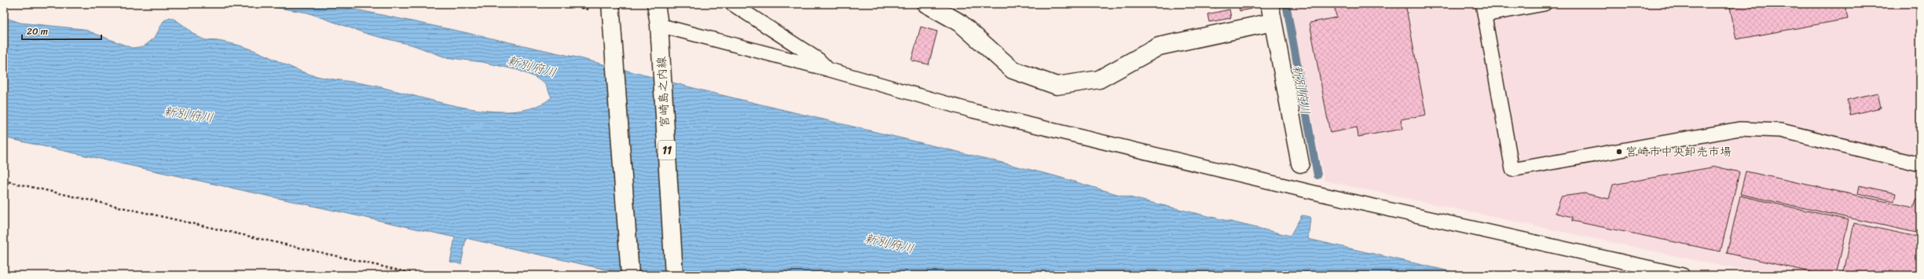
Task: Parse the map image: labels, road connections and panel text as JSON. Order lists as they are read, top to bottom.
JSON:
{
  "streets": {
    "main road": ["宮崎島之内線", "11"]
  },
  "water": ["新別府川"],
  "places": ["宮崎市中央卸売市場"],
  "scale_bar": "20 m"
}
